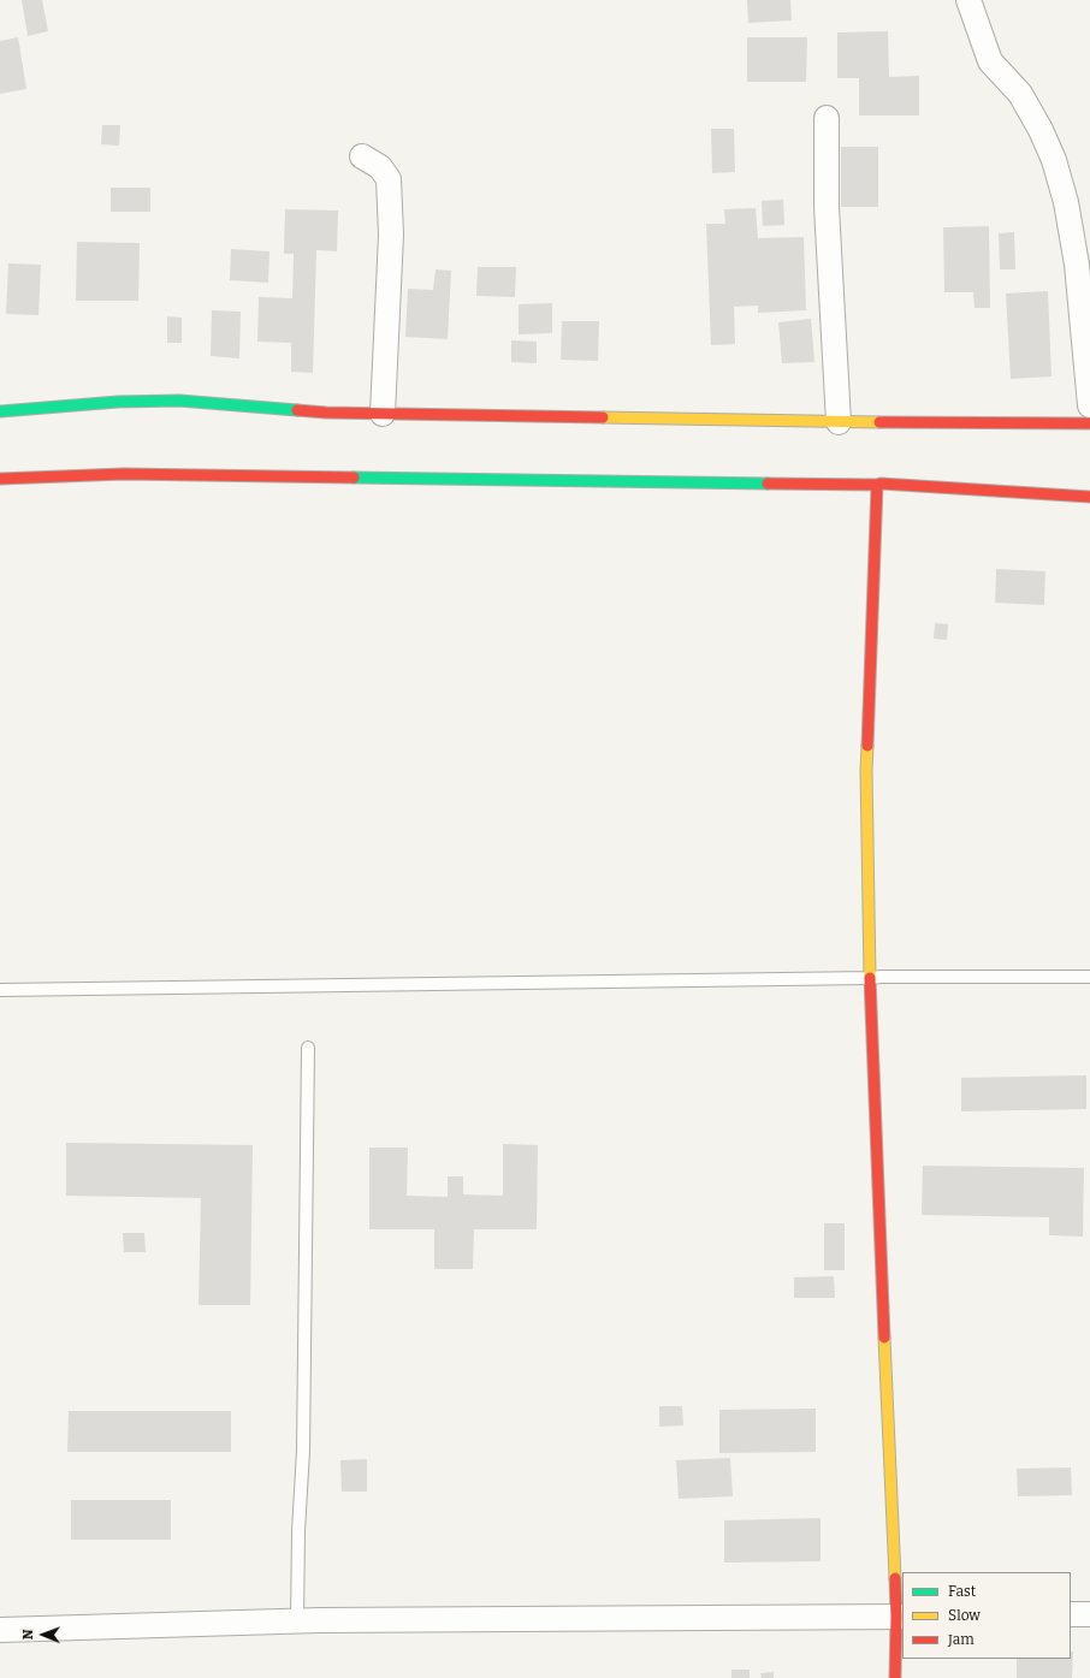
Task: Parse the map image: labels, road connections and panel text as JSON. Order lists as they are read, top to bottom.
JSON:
{
  "legend": ["Fast", "Slow", "Jam"],
  "north": "left"
}
